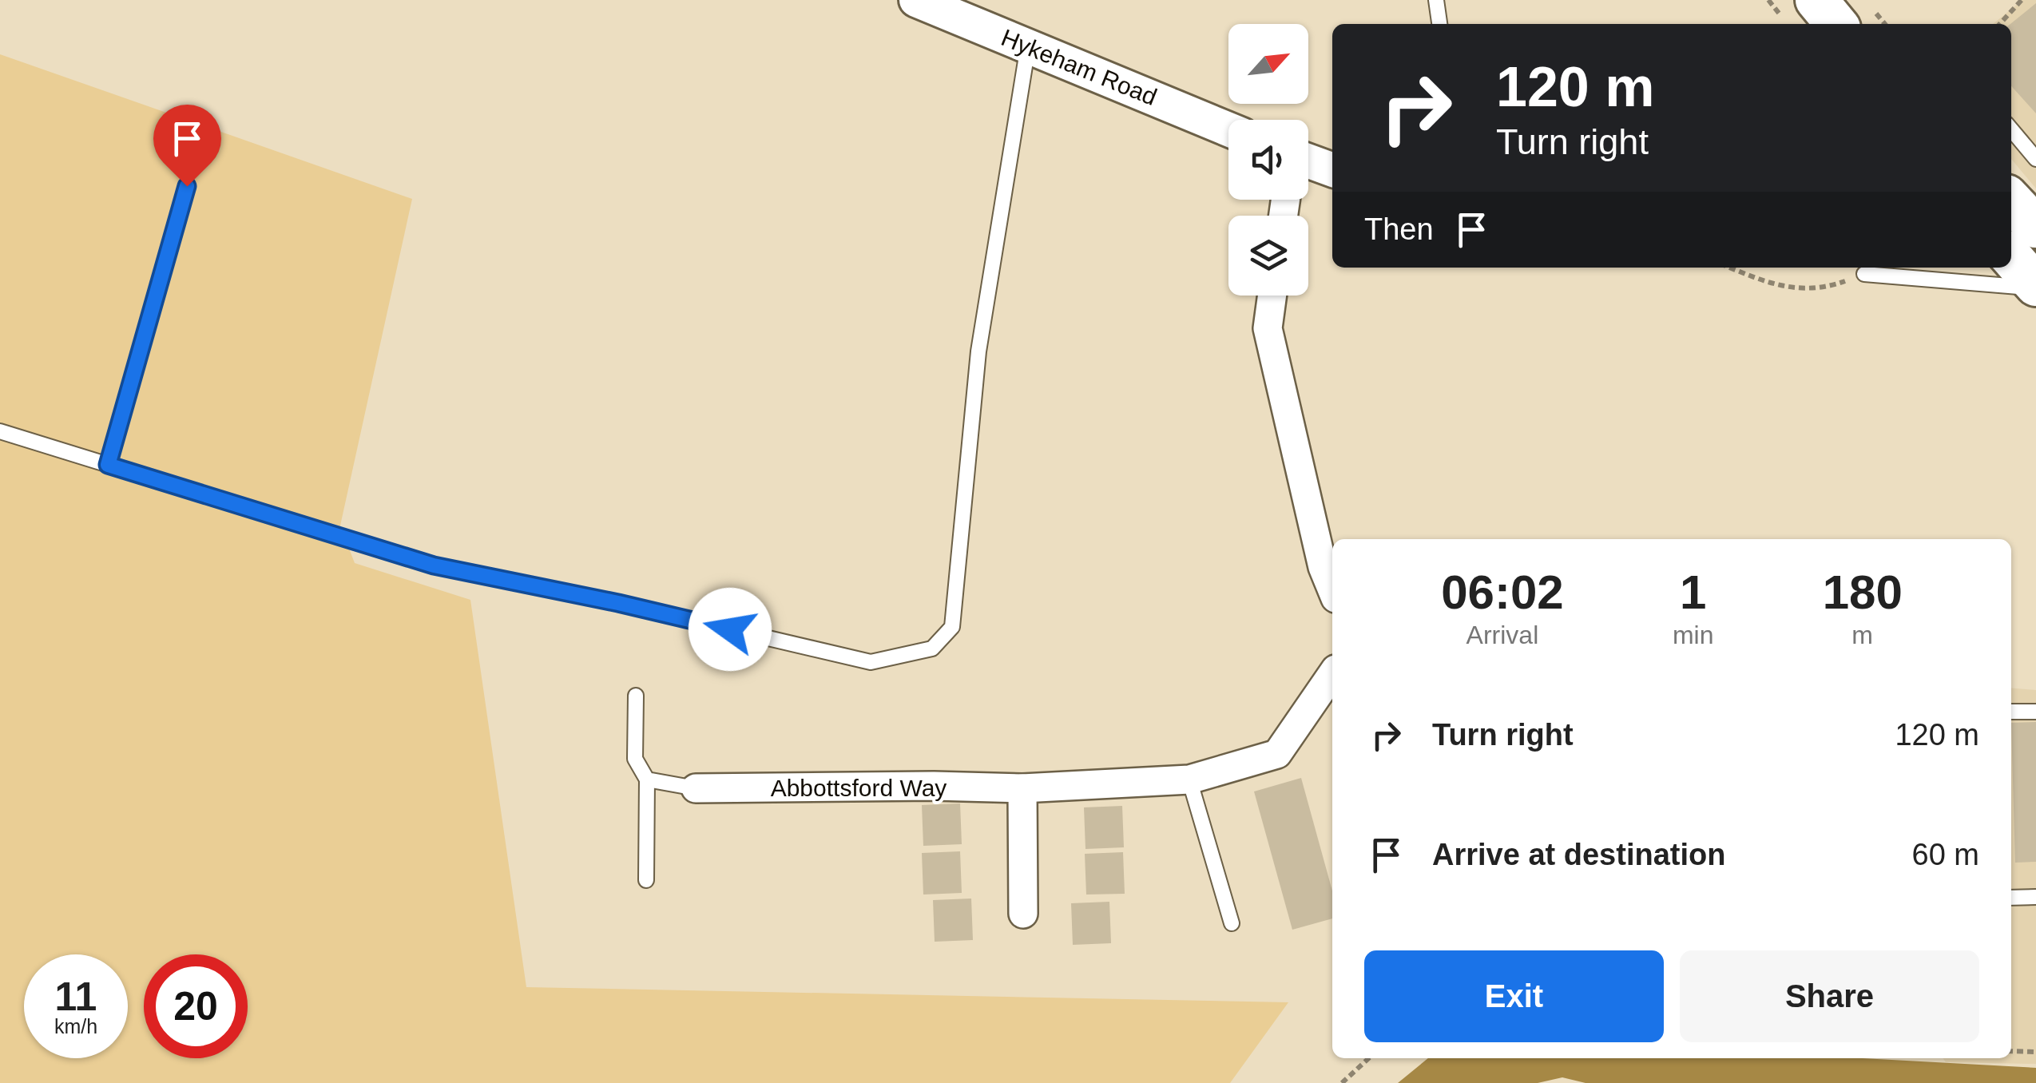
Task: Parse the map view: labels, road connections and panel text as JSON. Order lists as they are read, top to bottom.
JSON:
{
  "streets": {
    "street": ["Hykeham Road", "Abbottsford Way"]
  },
  "north": "top right",
  "page": {
    "turn": ["120 m", "Turn right"],
    "then": "Then",
    "eta": [
      "06:02",
      "Arrival",
      "1",
      "min",
      "180",
      "m"
    ],
    "list": [
      {
        "name": "Turn right",
        "value": "120 m"
      },
      {
        "name": "Arrive at destination",
        "value": "60 m"
      }
    ],
    "buttons": ["Exit", "Share"],
    "speed": "11 km/h",
    "limit": "20"
  }
}
